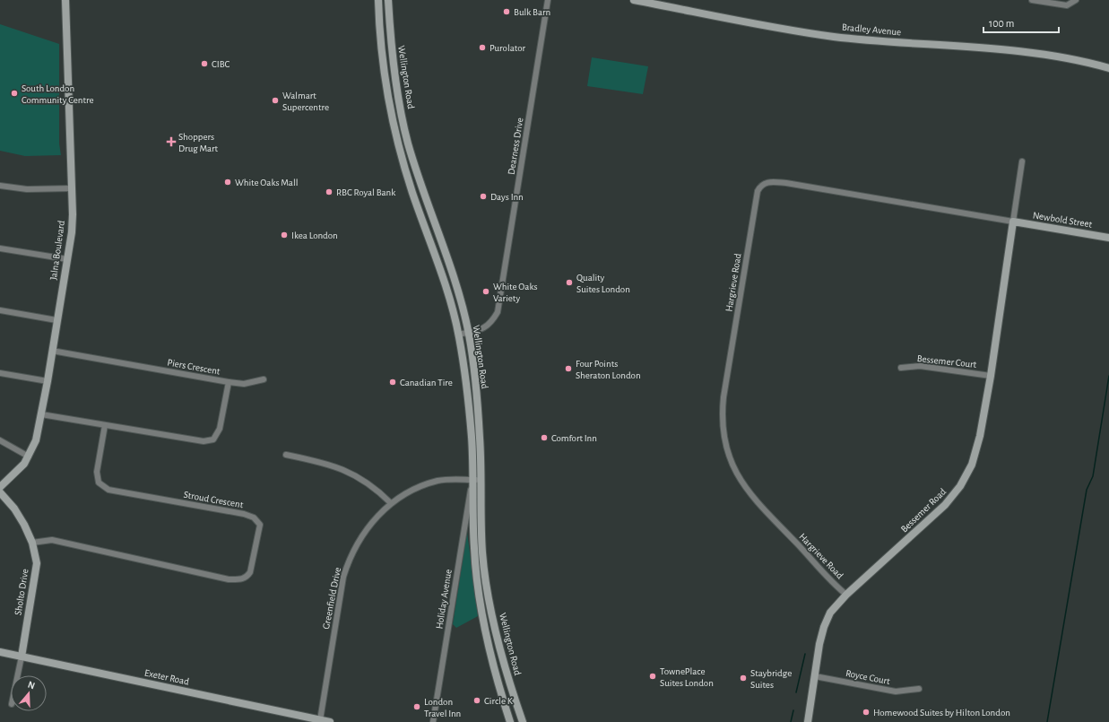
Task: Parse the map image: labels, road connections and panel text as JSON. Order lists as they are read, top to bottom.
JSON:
{
  "streets": {
    "main road": [
      "Bradley Avenue",
      "Wellington Road",
      "Newbold Street",
      "Jalna Boulevard",
      "Bessemer Road",
      "Sholto Drive",
      "Exeter Road"
    ],
    "street": [
      "Dearness Drive",
      "Hargrieve Road",
      "Bessemer Court",
      "Piers Crescent",
      "Stroud Crescent",
      "Greenfield Drive",
      "Holiday Avenue",
      "Royce Court"
    ]
  },
  "crossings": [
    ["Wellington Road", "Dearness Drive"],
    ["Wellington Road", "Greenfield Drive"],
    ["Wellington Road", "Holiday Avenue"],
    ["Newbold Street", "Hargrieve Road"],
    ["Newbold Street", "Bessemer Road"],
    ["Jalna Boulevard", "Piers Crescent"],
    ["Hargrieve Road", "Bessemer Road"],
    ["Bessemer Court", "Bessemer Road"],
    ["Piers Crescent", "Stroud Crescent"],
    ["Stroud Crescent", "Sholto Drive"],
    ["Bessemer Road", "Royce Court"],
    ["Sholto Drive", "Exeter Road"],
    ["Greenfield Drive", "Holiday Avenue"],
    ["Greenfield Drive", "Exeter Road"]
  ],
  "places": {
    "other": [
      "Bulk Barn",
      "Purolator",
      "CIBC",
      "South London Community Centre",
      "Walmart Supercentre",
      "White Oaks Mall",
      "RBC Royal Bank",
      "Days Inn",
      "Ikea London",
      "Quality Suites London",
      "White Oaks Variety",
      "Four Points Sheraton London",
      "Canadian Tire",
      "Comfort Inn",
      "TownePlace Suites London",
      "Staybridge Suites",
      "Circle K",
      "London Travel Inn",
      "Homewood Suites by Hilton London"
    ],
    "health": ["Shoppers Drug Mart"]
  },
  "scale_bar": "100 m",
  "north": "top"
}
